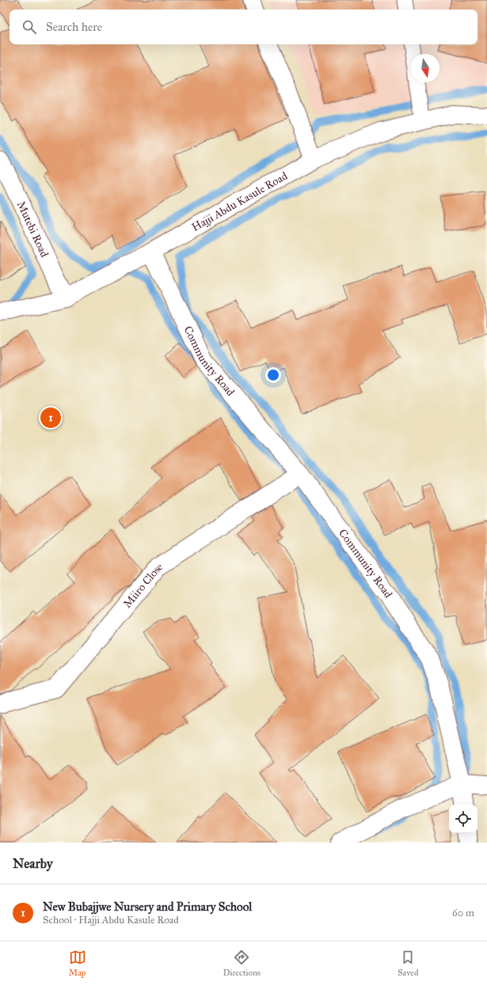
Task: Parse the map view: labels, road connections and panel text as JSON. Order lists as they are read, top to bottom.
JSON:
{
  "streets": {
    "street": [
      "Hajji Abdu Kasule Road",
      "Mutebi Road",
      "Community Road",
      "Miiro Close"
    ]
  },
  "crossings": [
    ["Hajji Abdu Kasule Road", "Mutebi Road"],
    ["Hajji Abdu Kasule Road", "Community Road"],
    ["Community Road", "Miiro Close"]
  ],
  "north": "bottom",
  "page": {
    "search": "Search here",
    "pins": "1",
    "heading": "Nearby",
    "list": [
      {
        "mark": "1",
        "name": "New Bubajjwe Nursery and Primary School",
        "note": "School · Hajji Abdu Kasule Road",
        "value": "60 m"
      }
    ],
    "nav": ["Map", "Directions", "Saved"]
  }
}
